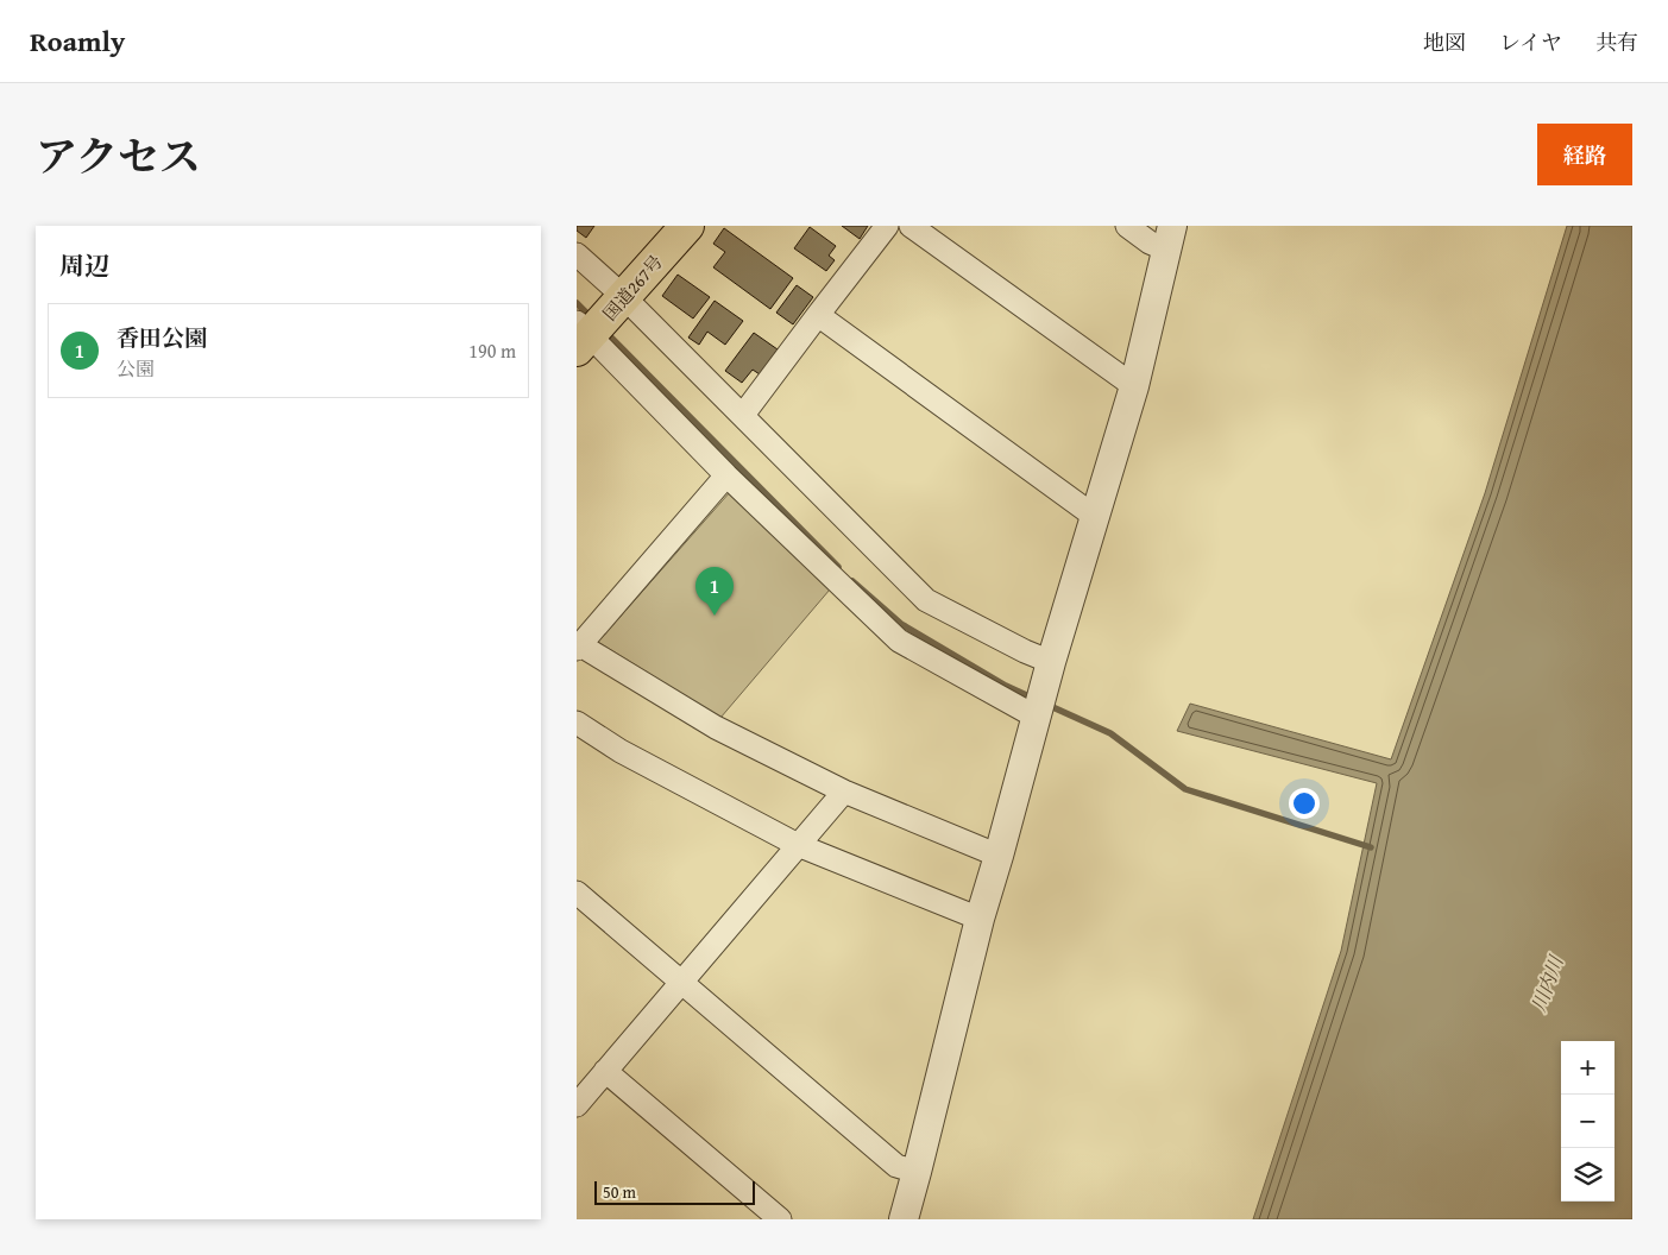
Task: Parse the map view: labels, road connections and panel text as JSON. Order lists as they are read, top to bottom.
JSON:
{
  "streets": {
    "highway": ["国道267号"]
  },
  "water": ["川内川"],
  "scale_bar": "50 m",
  "page": {
    "header": "Roamly",
    "nav": ["地図", "レイヤ", "共有"],
    "title": "アクセス",
    "buttons": "経路",
    "heading": "周辺",
    "list": [
      {
        "mark": "1",
        "name": "香田公園",
        "note": "公園",
        "value": "190 m"
      }
    ],
    "pins": "1",
    "map_buttons": ["+", "−"],
    "scale": "50 m"
  }
}
